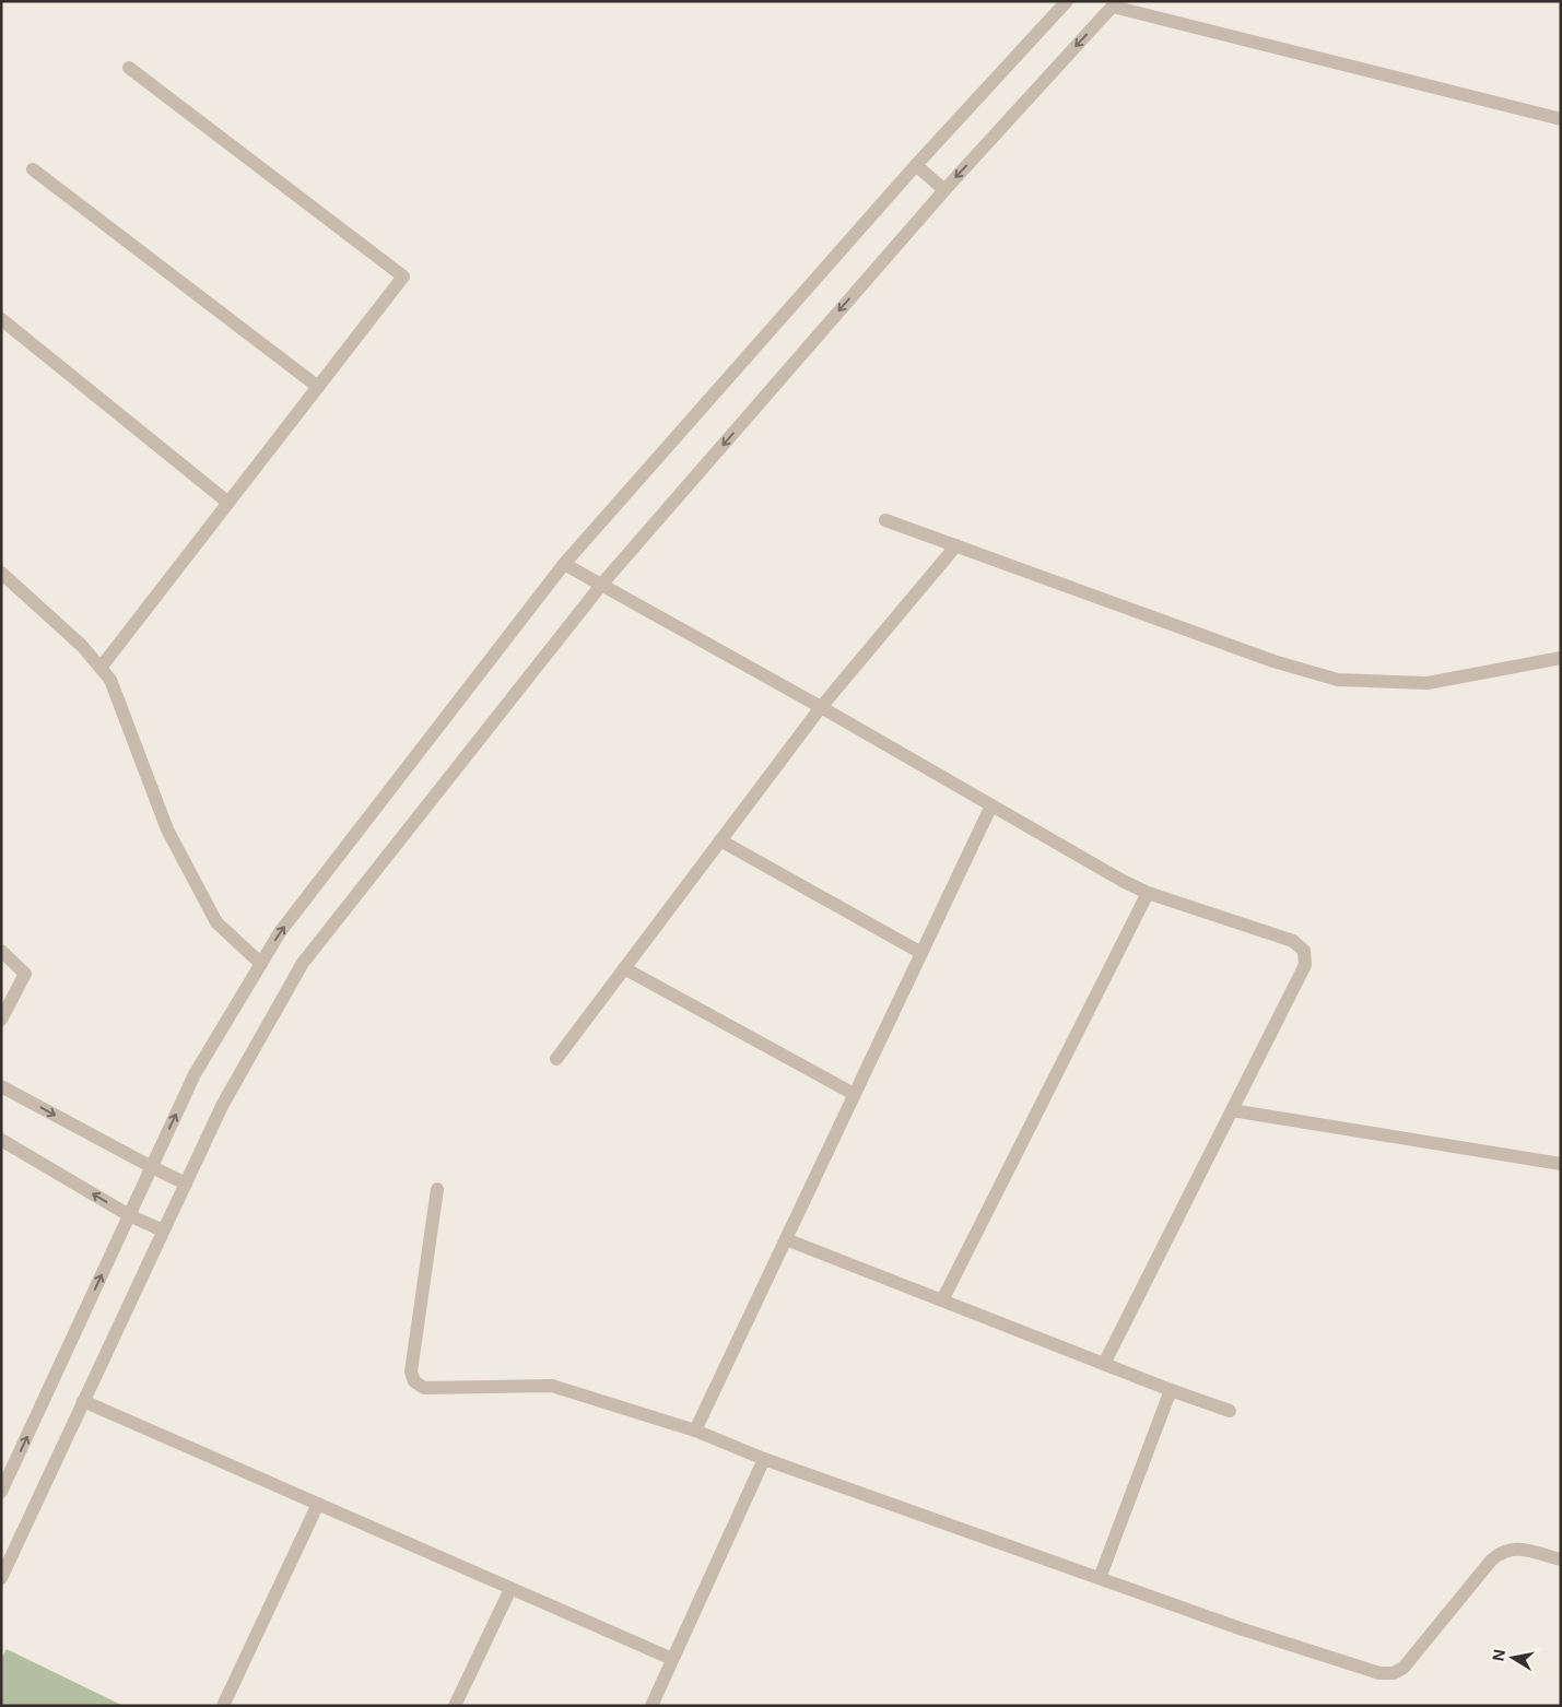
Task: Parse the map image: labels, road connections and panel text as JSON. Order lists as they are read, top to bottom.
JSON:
{
  "north": "left"
}
